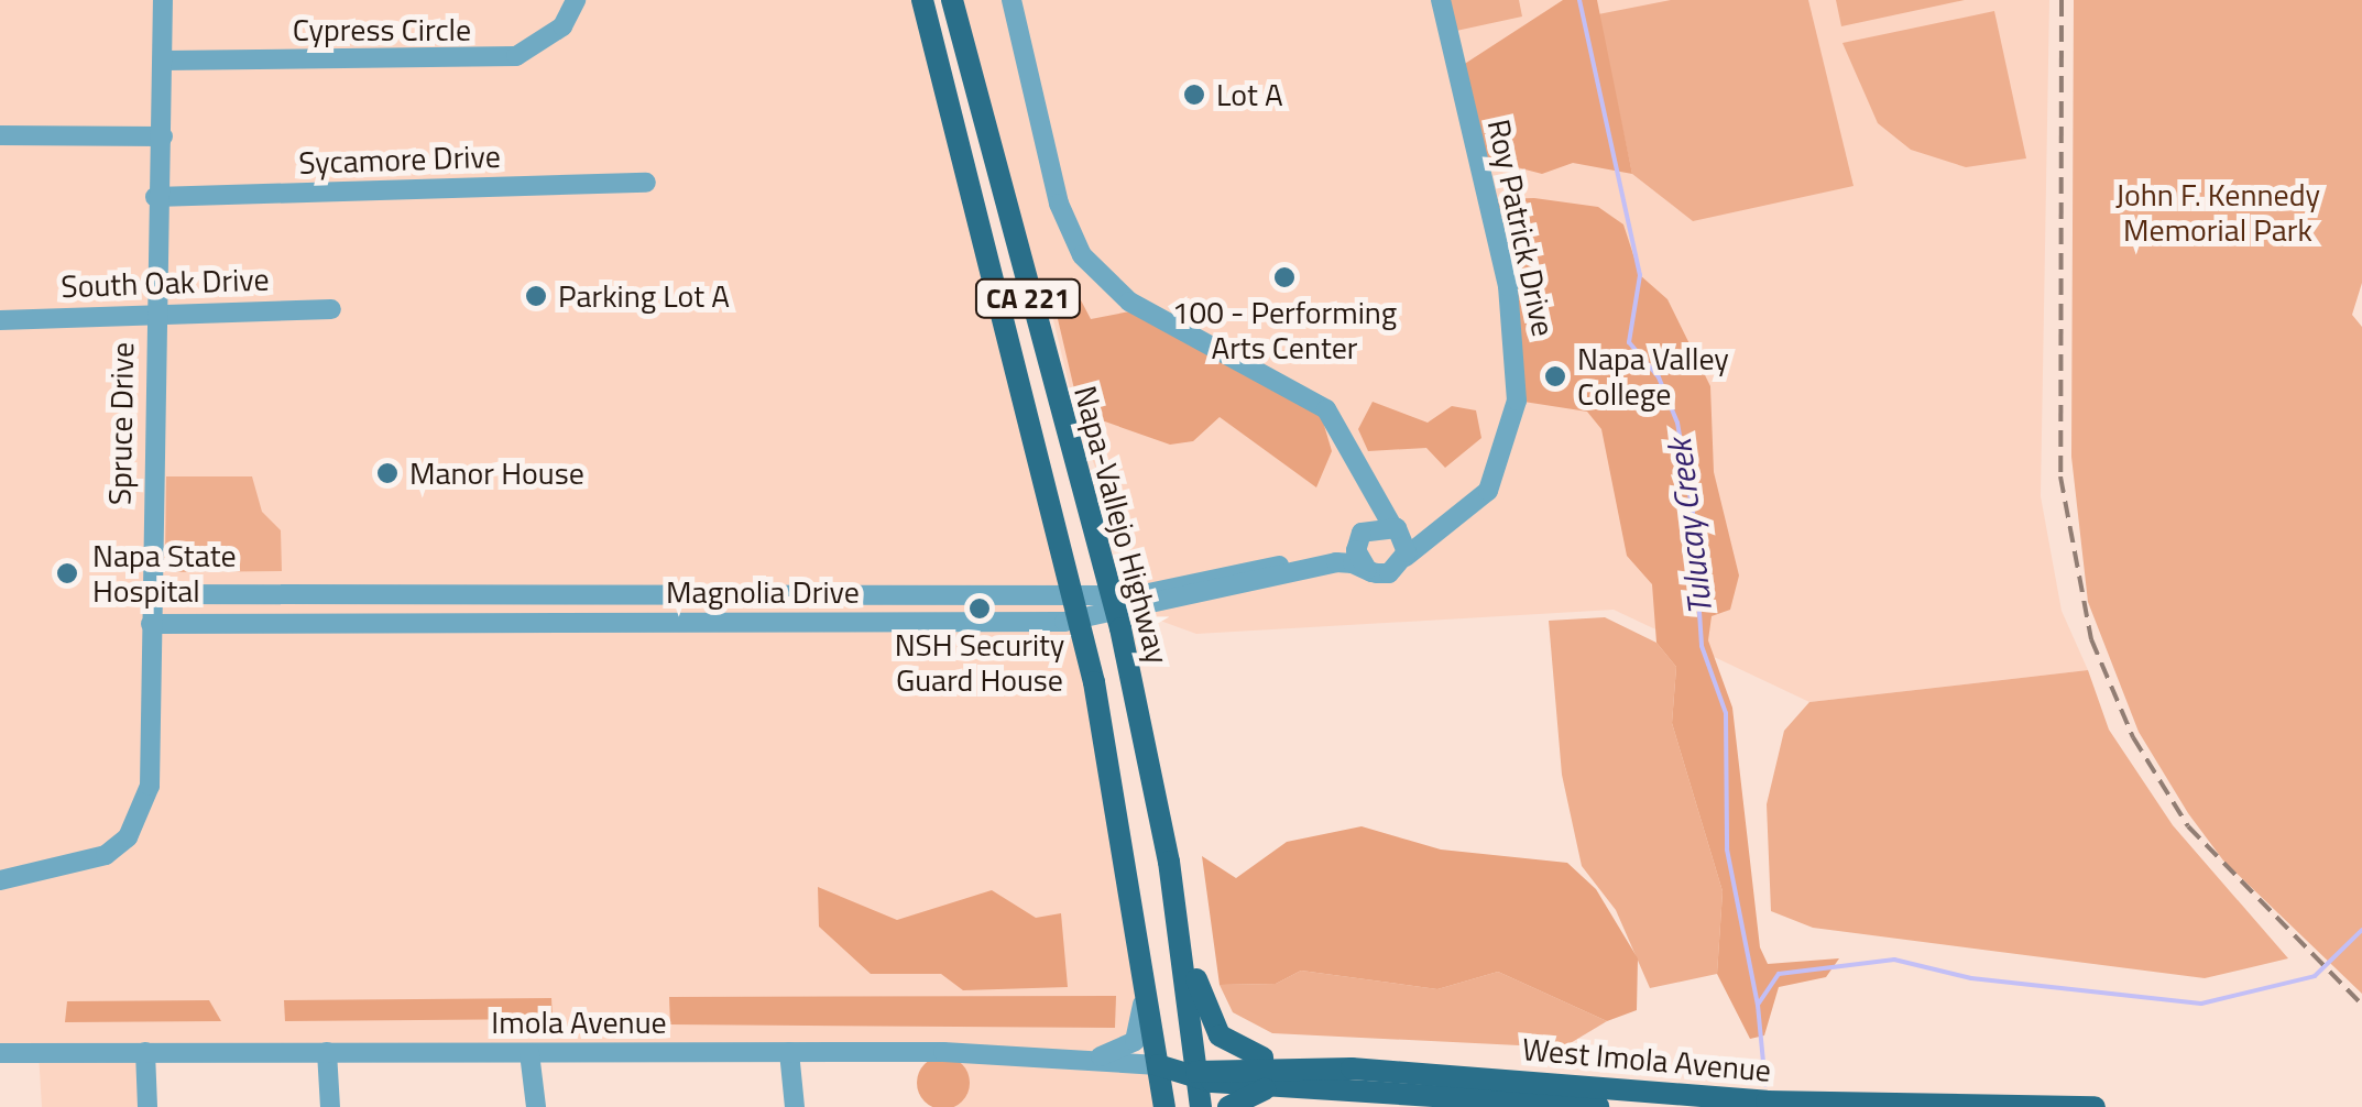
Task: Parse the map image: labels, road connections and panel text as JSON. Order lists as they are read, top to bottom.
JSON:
{
  "streets": {
    "main road": ["CA 221", "Napa-Vallejo Highway", "West Imola Avenue"],
    "street": [
      "Cypress Circle",
      "Sycamore Drive",
      "Roy Patrick Drive",
      "South Oak Drive",
      "Spruce Drive",
      "Magnolia Drive",
      "Imola Avenue"
    ]
  },
  "crossings": [
    ["Cypress Circle", "Spruce Drive"],
    ["Sycamore Drive", "Spruce Drive"],
    ["Roy Patrick Drive", "Magnolia Drive"],
    ["South Oak Drive", "Spruce Drive"],
    ["CA 221", "Napa-Vallejo Highway"],
    ["CA 221", "West Imola Avenue"],
    ["Spruce Drive", "Magnolia Drive"],
    ["Napa-Vallejo Highway", "Magnolia Drive"],
    ["Napa-Vallejo Highway", "Imola Avenue"],
    ["Napa-Vallejo Highway", "West Imola Avenue"],
    ["Imola Avenue", "West Imola Avenue"]
  ],
  "water": ["Tulucay Creek"],
  "parks": ["John F. Kennedy Memorial Park"],
  "places": [
    "Lot A",
    "100 - Performing Arts Center",
    "Parking Lot A",
    "Napa Valley College",
    "Manor House",
    "Napa State Hospital",
    "NSH Security Guard House"
  ]
}
